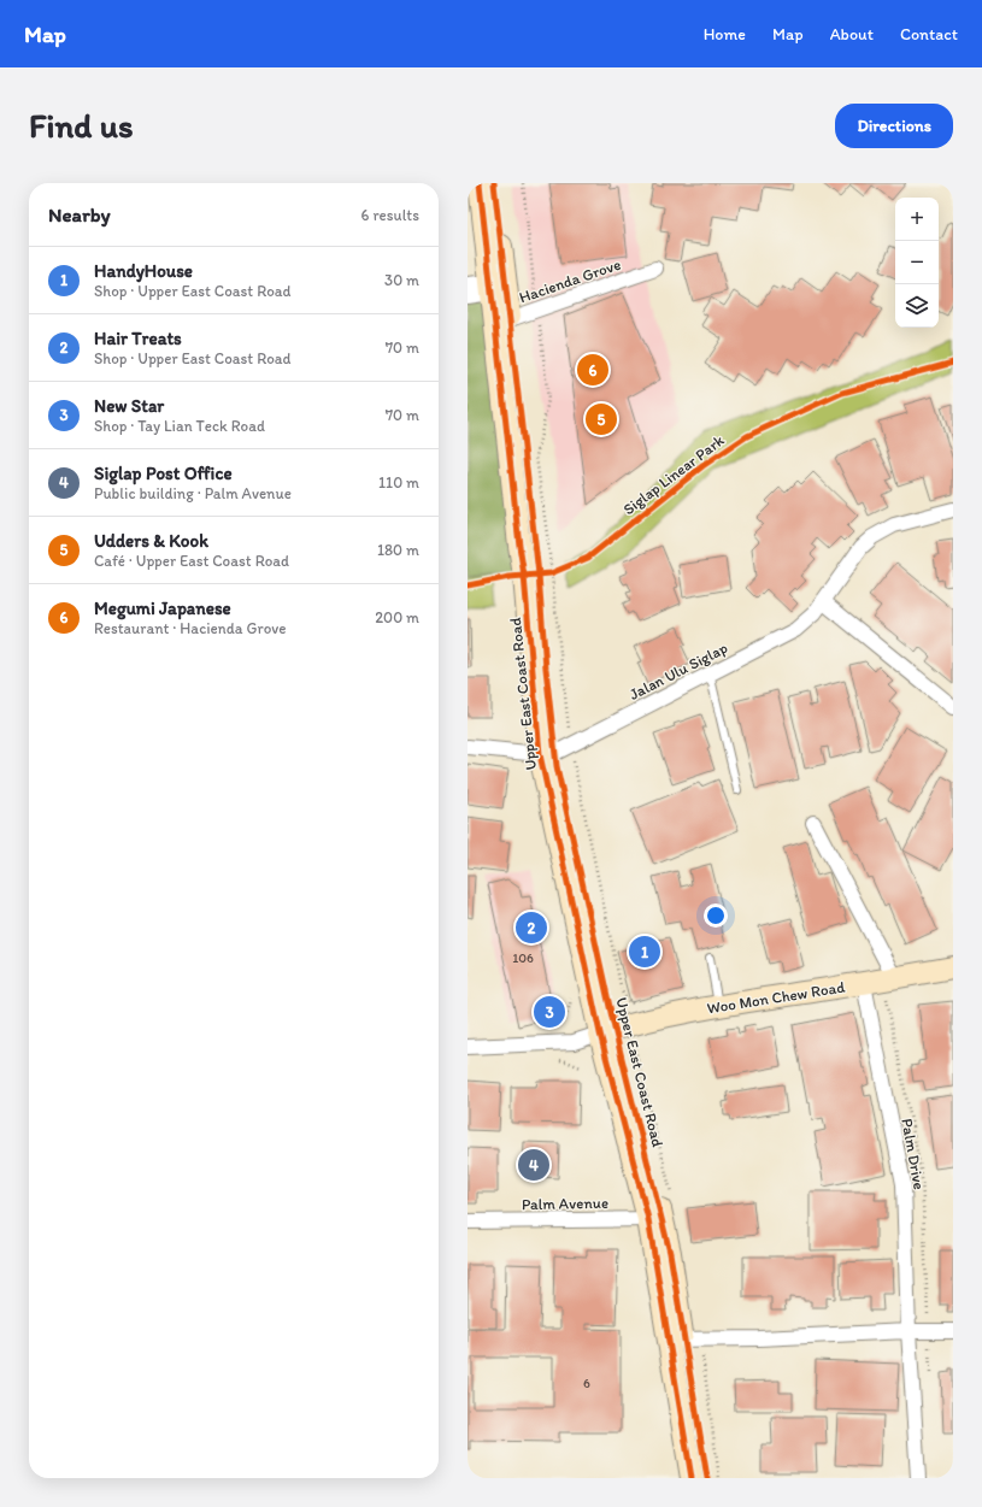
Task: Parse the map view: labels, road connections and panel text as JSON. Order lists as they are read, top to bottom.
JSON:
{
  "streets": {
    "main road": ["Upper East Coast Road", "Woo Mon Chew Road"],
    "street": [
      "Hacienda Grove",
      "Jalan Ulu Siglap",
      "Palm Drive",
      "Palm Avenue"
    ],
    "cycle path": ["Siglap Linear Park"]
  },
  "crossings": [
    ["Hacienda Grove", "Upper East Coast Road"],
    ["Jalan Ulu Siglap", "Upper East Coast Road"],
    ["Upper East Coast Road", "Woo Mon Chew Road"],
    ["Upper East Coast Road", "Palm Avenue"],
    ["Woo Mon Chew Road", "Palm Drive"]
  ],
  "house_numbers": ["106", "6"],
  "page": {
    "header": "Map",
    "nav": [
      "Home",
      "Map",
      "About",
      "Contact"
    ],
    "buttons": "Directions",
    "title": "Find us",
    "heading": ["Nearby", "6 results"],
    "map_buttons": ["+", "−"],
    "list": [
      {
        "mark": "1",
        "name": "HandyHouse",
        "note": "Shop · Upper East Coast Road",
        "value": "30 m"
      },
      {
        "mark": "2",
        "name": "Hair Treats",
        "note": "Shop · Upper East Coast Road",
        "value": "70 m"
      },
      {
        "mark": "3",
        "name": "New Star",
        "note": "Shop · Tay Lian Teck Road",
        "value": "70 m"
      },
      {
        "mark": "4",
        "name": "Siglap Post Office",
        "note": "Public building · Palm Avenue",
        "value": "110 m"
      },
      {
        "mark": "5",
        "name": "Udders & Kook",
        "note": "Café · Upper East Coast Road",
        "value": "180 m"
      },
      {
        "mark": "6",
        "name": "Megumi Japanese",
        "note": "Restaurant · Hacienda Grove",
        "value": "200 m"
      }
    ],
    "pins": [
      "6",
      "5",
      "2",
      "1",
      "3",
      "4"
    ]
  }
}
